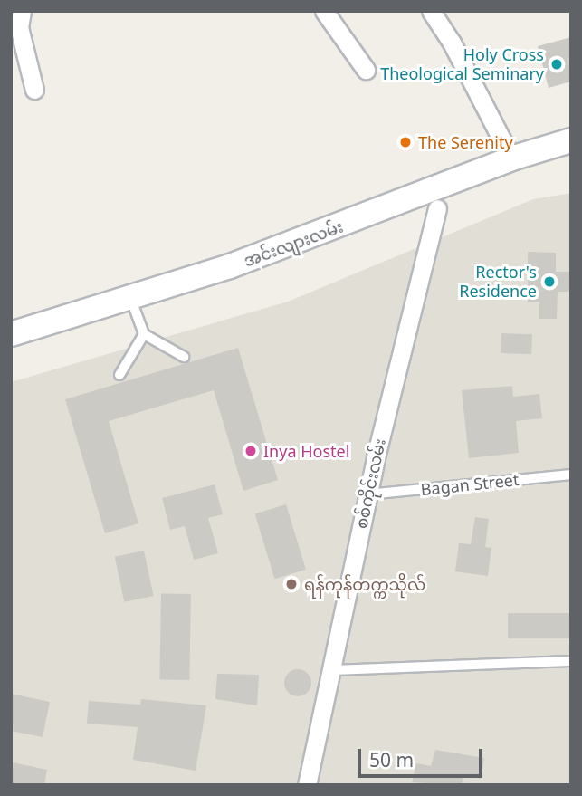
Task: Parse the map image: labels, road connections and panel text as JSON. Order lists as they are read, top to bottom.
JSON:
{
  "streets": {
    "main road": ["အင်းလျားလမ်း"],
    "street": ["စစ်ကိုင်းလမ်း"],
    "lane": ["Bagan Street"]
  },
  "crossings": [
    ["အင်းလျားလမ်း", "စစ်ကိုင်းလမ်း"],
    ["စစ်ကိုင်းလမ်း", "Bagan Street"]
  ],
  "places": [
    "Holy Cross Theological Seminary",
    "The Serenity",
    "Rector's Residence",
    "Inya Hostel",
    "ရန်ကုန်တက္ကသိုလ်"
  ],
  "scale_bar": "50 m"
}
